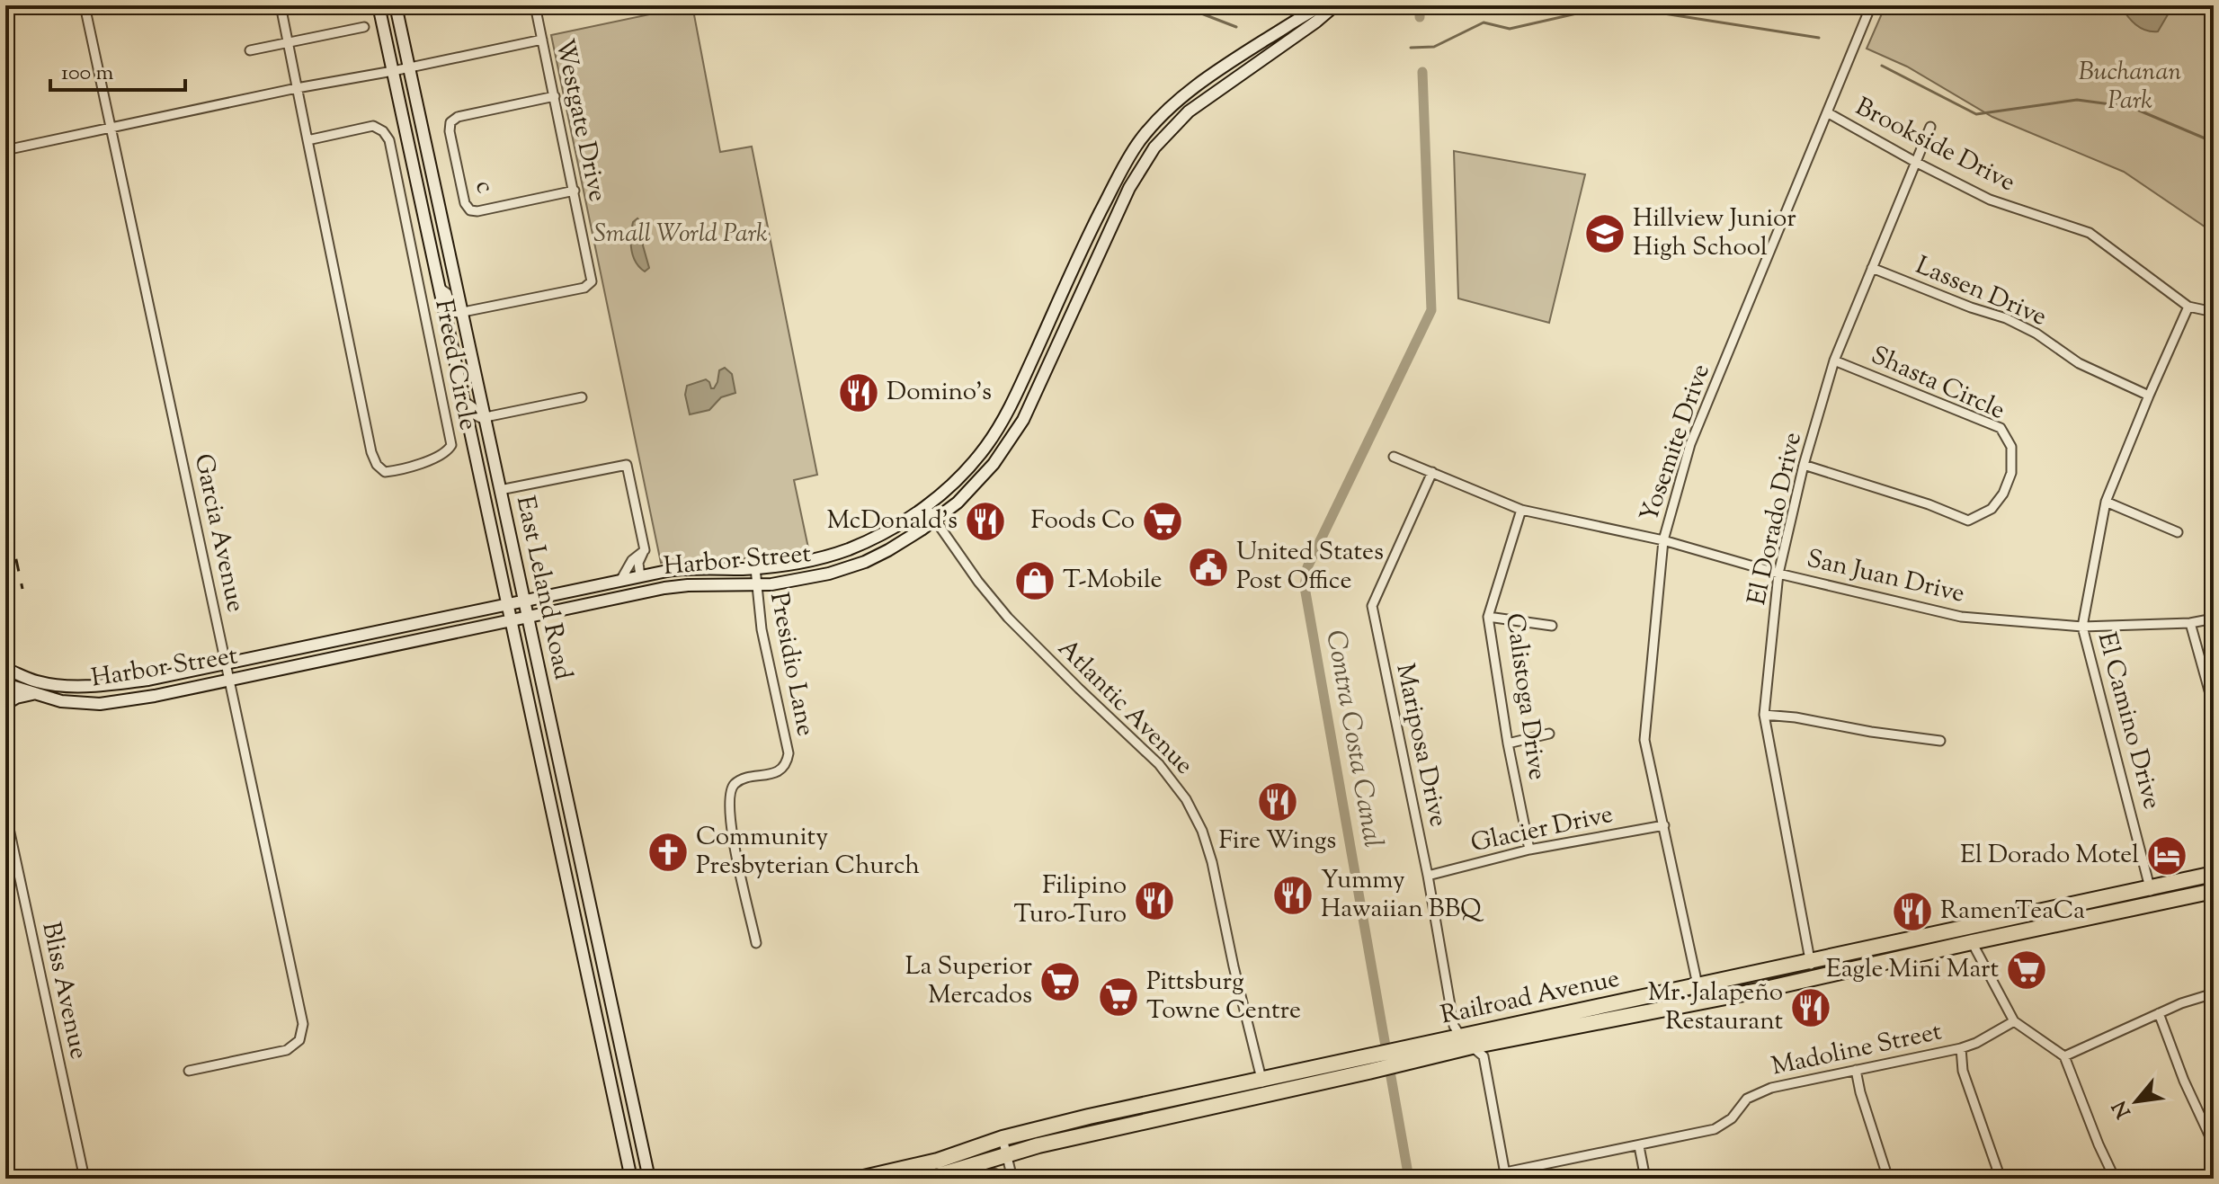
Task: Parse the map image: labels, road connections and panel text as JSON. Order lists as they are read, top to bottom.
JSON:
{
  "streets": {
    "highway": ["Railroad Avenue"],
    "street": [
      "Westgate Drive",
      "Brookside Drive",
      "c",
      "Lassen Drive",
      "Freed Circle",
      "Shasta Circle",
      "Yosemite Drive",
      "El Dorado Drive",
      "Garcia Avenue",
      "Harbor Street",
      "San Juan Drive",
      "East Leland Road",
      "Presidio Lane",
      "Calistoga Drive",
      "Atlantic Avenue",
      "El Camino Drive",
      "Mariposa Drive",
      "Glacier Drive",
      "Bliss Avenue",
      "Madoline Street"
    ]
  },
  "crossings": [
    ["Westgate Drive", "c"],
    ["Westgate Drive", "East Leland Road"],
    ["Brookside Drive", "Yosemite Drive"],
    ["Brookside Drive", "El Dorado Drive"],
    ["Brookside Drive", "El Camino Drive"],
    ["Lassen Drive", "El Dorado Drive"],
    ["Lassen Drive", "El Camino Drive"],
    ["Shasta Circle", "El Dorado Drive"],
    ["Yosemite Drive", "San Juan Drive"],
    ["Yosemite Drive", "Glacier Drive"],
    ["Yosemite Drive", "Railroad Avenue"],
    ["El Dorado Drive", "San Juan Drive"],
    ["El Dorado Drive", "Railroad Avenue"],
    ["Garcia Avenue", "Harbor Street"],
    ["Harbor Street", "East Leland Road"],
    ["Harbor Street", "Presidio Lane"],
    ["Harbor Street", "Atlantic Avenue"],
    ["San Juan Drive", "Calistoga Drive"],
    ["San Juan Drive", "El Camino Drive"],
    ["San Juan Drive", "Mariposa Drive"],
    ["Calistoga Drive", "Glacier Drive"],
    ["Atlantic Avenue", "Railroad Avenue"],
    ["El Camino Drive", "Railroad Avenue"],
    ["Mariposa Drive", "Glacier Drive"],
    ["Mariposa Drive", "Railroad Avenue"]
  ],
  "water": ["Contra Costa Canal"],
  "parks": ["Buchanan Park", "Small World Park"],
  "places": {
    "school or university": ["Hillview Junior High School"],
    "restaurant": [
      "Domino's",
      "McDonald's",
      "Fire Wings",
      "Yummy Hawaiian BBQ",
      "Filipino Turo-Turo",
      "RamenTeaCa",
      "Mr. Jalapeño Restaurant"
    ],
    "supermarket": [
      "Foods Co",
      "Eagle Mini Mart",
      "La Superior Mercados",
      "Pittsburg Towne Centre"
    ],
    "public building": ["United States Post Office"],
    "shop": ["T-Mobile"],
    "church": ["Community Presbyterian Church"],
    "hotel": ["El Dorado Motel"]
  },
  "scale_bar": "100 m",
  "north": "bottom left"
}
